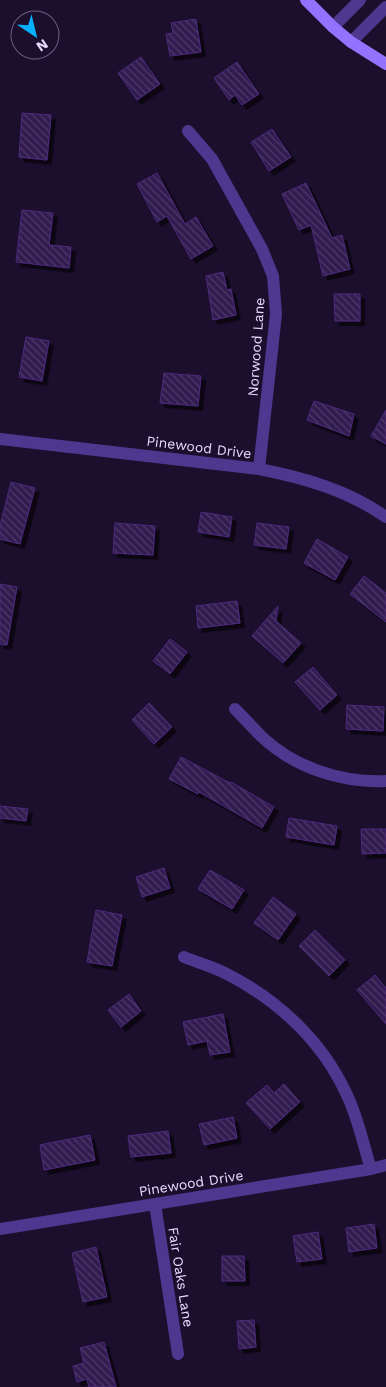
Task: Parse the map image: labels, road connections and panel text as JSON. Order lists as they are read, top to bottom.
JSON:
{
  "streets": {
    "street": ["Norwood Lane", "Pinewood Drive", "Fair Oaks Lane"]
  },
  "crossings": [
    ["Norwood Lane", "Pinewood Drive"],
    ["Pinewood Drive", "Fair Oaks Lane"]
  ],
  "north": "bottom right"
}
